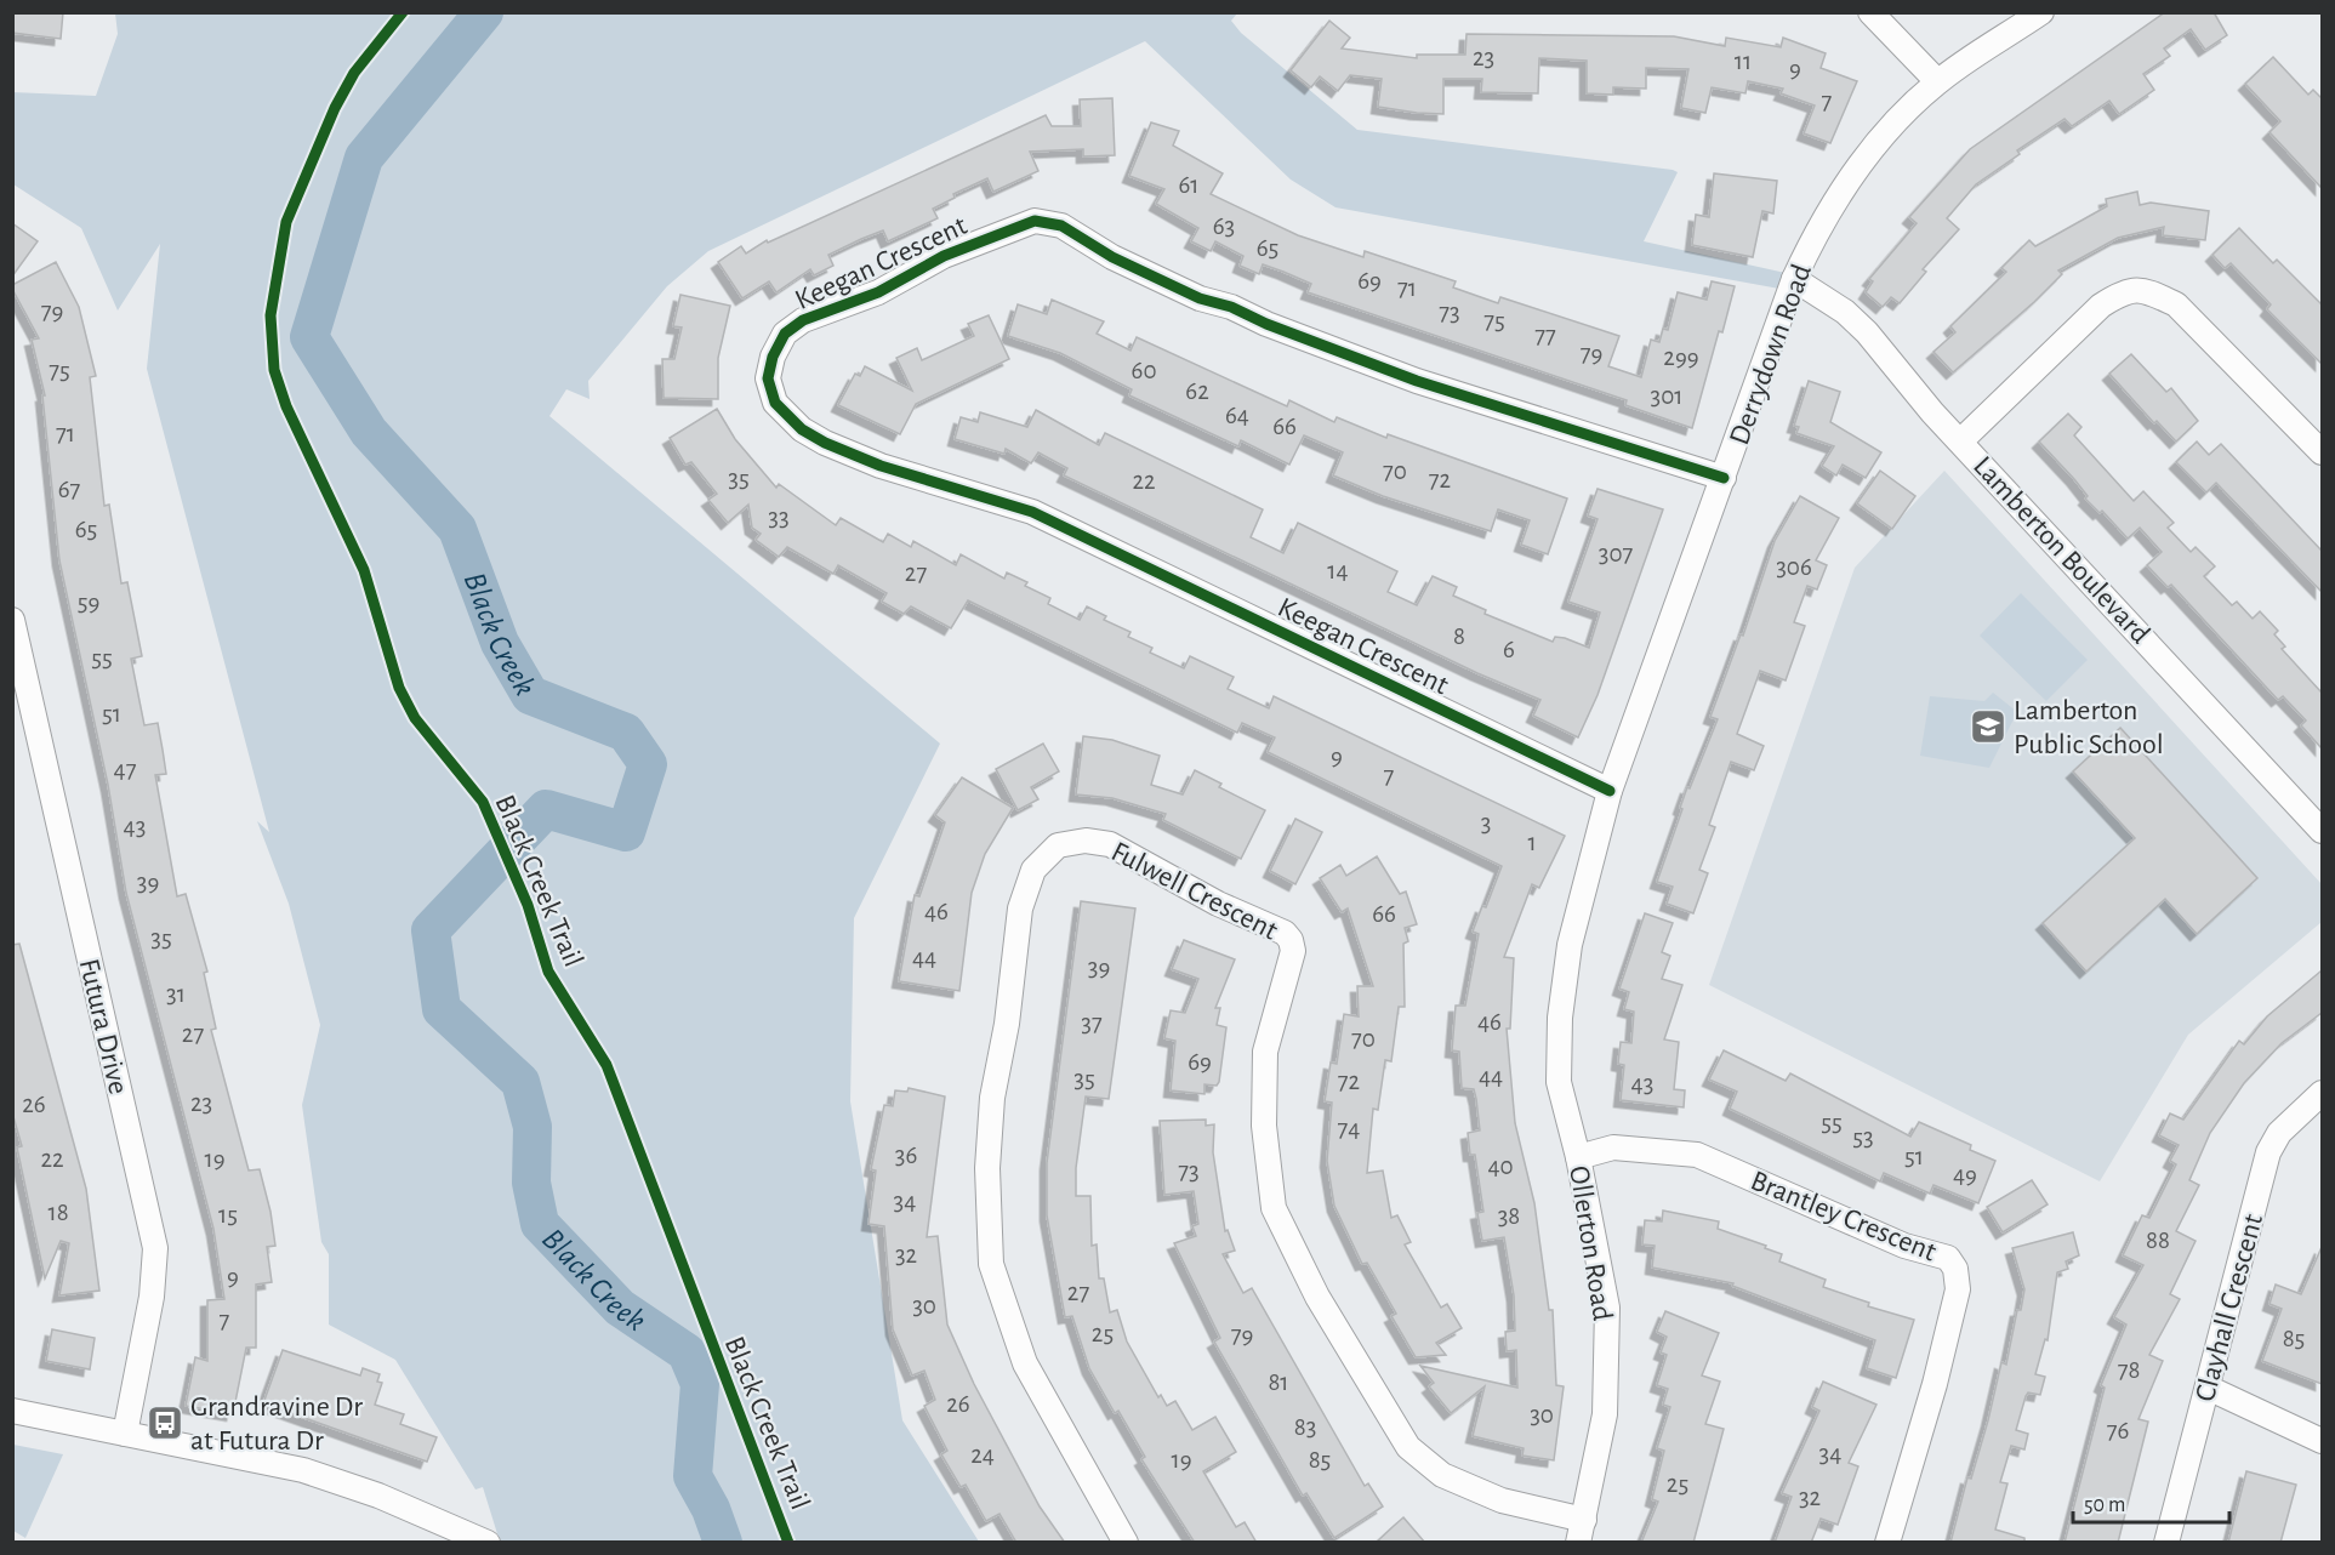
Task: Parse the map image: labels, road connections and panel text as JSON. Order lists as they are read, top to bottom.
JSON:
{
  "streets": {
    "street": [
      "Keegan Crescent",
      "Derrydown Road",
      "Lamberton Boulevard",
      "Fulwell Crescent",
      "Futura Drive",
      "Brantley Crescent",
      "Ollerton Road",
      "Clayhall Crescent"
    ],
    "cycle path": ["Black Creek Trail"]
  },
  "crossings": [
    ["Keegan Crescent", "Derrydown Road"],
    ["Derrydown Road", "Lamberton Boulevard"],
    ["Derrydown Road", "Ollerton Road"],
    ["Fulwell Crescent", "Ollerton Road"],
    ["Brantley Crescent", "Ollerton Road"]
  ],
  "water": ["Black Creek"],
  "places": {
    "school or university": ["Lamberton Public School"],
    "bus stop": ["Grandravine Dr at Futura Dr"]
  },
  "house_numbers": [
    "23",
    "11",
    "9",
    "7",
    "61",
    "63",
    "65",
    "69",
    "71",
    "79",
    "73",
    "75",
    "77",
    "79",
    "299",
    "75",
    "60",
    "62",
    "301",
    "64",
    "66",
    "71",
    "70",
    "35",
    "72",
    "22",
    "67",
    "33",
    "65",
    "307",
    "306",
    "14",
    "27",
    "59",
    "8",
    "6",
    "55",
    "51",
    "9",
    "47",
    "7",
    "3",
    "43",
    "1",
    "39",
    "46",
    "66",
    "35",
    "44",
    "39",
    "31",
    "46",
    "37",
    "27",
    "70",
    "69",
    "44",
    "35",
    "72",
    "43",
    "23",
    "26",
    "55",
    "74",
    "53",
    "36",
    "51",
    "22",
    "19",
    "40",
    "73",
    "49",
    "34",
    "18",
    "15",
    "38",
    "88",
    "32",
    "9",
    "27",
    "30",
    "7",
    "25",
    "79",
    "85",
    "78",
    "81",
    "26",
    "30",
    "83",
    "76",
    "34",
    "24",
    "19",
    "85",
    "25",
    "32"
  ],
  "scale_bar": "50 m"
}
